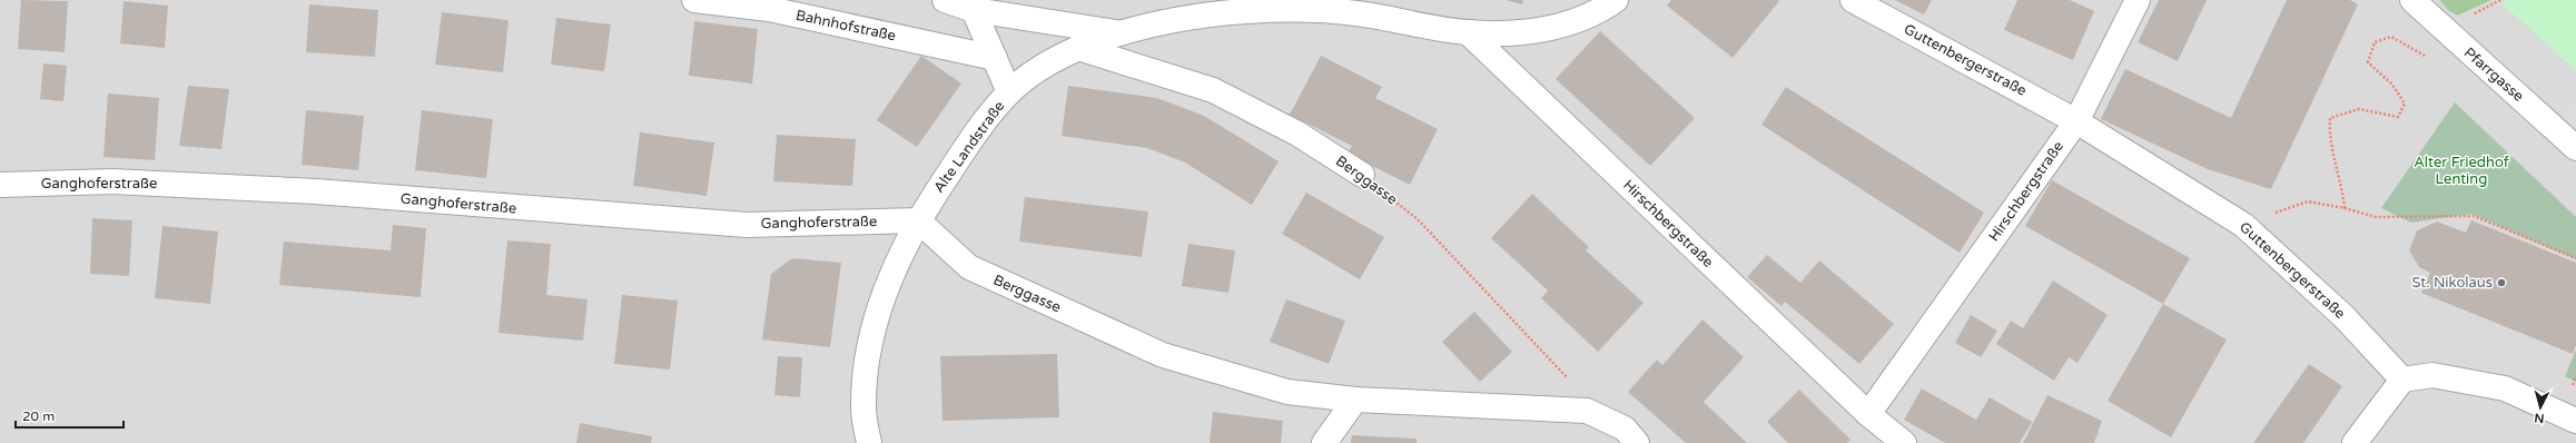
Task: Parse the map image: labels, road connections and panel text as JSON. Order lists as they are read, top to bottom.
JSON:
{
  "streets": {
    "street": [
      "Bahnhofstraße",
      "Guttenbergerstraße",
      "Pfarrgasse",
      "Alte Landstraße",
      "Berggasse",
      "Ganghoferstraße",
      "Hirschbergstraße"
    ]
  },
  "crossings": [
    ["Guttenbergerstraße", "Hirschbergstraße"],
    ["Alte Landstraße", "Berggasse"],
    ["Alte Landstraße", "Ganghoferstraße"],
    ["Alte Landstraße", "Hirschbergstraße"],
    ["Berggasse", "Ganghoferstraße"]
  ],
  "parks": ["Alter Friedhof Lenting"],
  "places": ["St. Nikolaus"],
  "scale_bar": "20 m",
  "north": "bottom"
}
